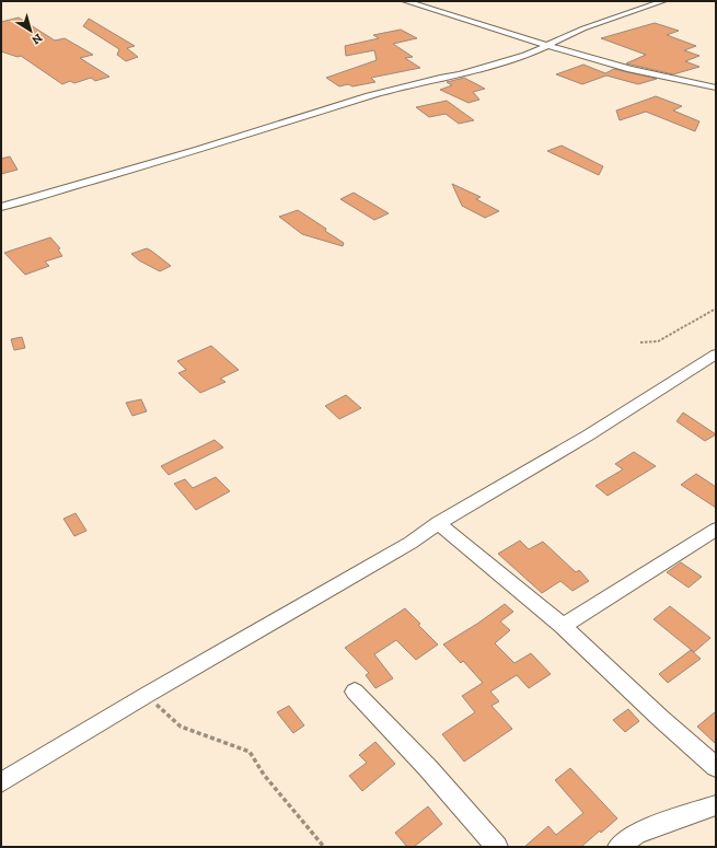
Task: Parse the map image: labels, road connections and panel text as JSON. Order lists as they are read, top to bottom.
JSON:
{
  "north": "bottom right"
}
